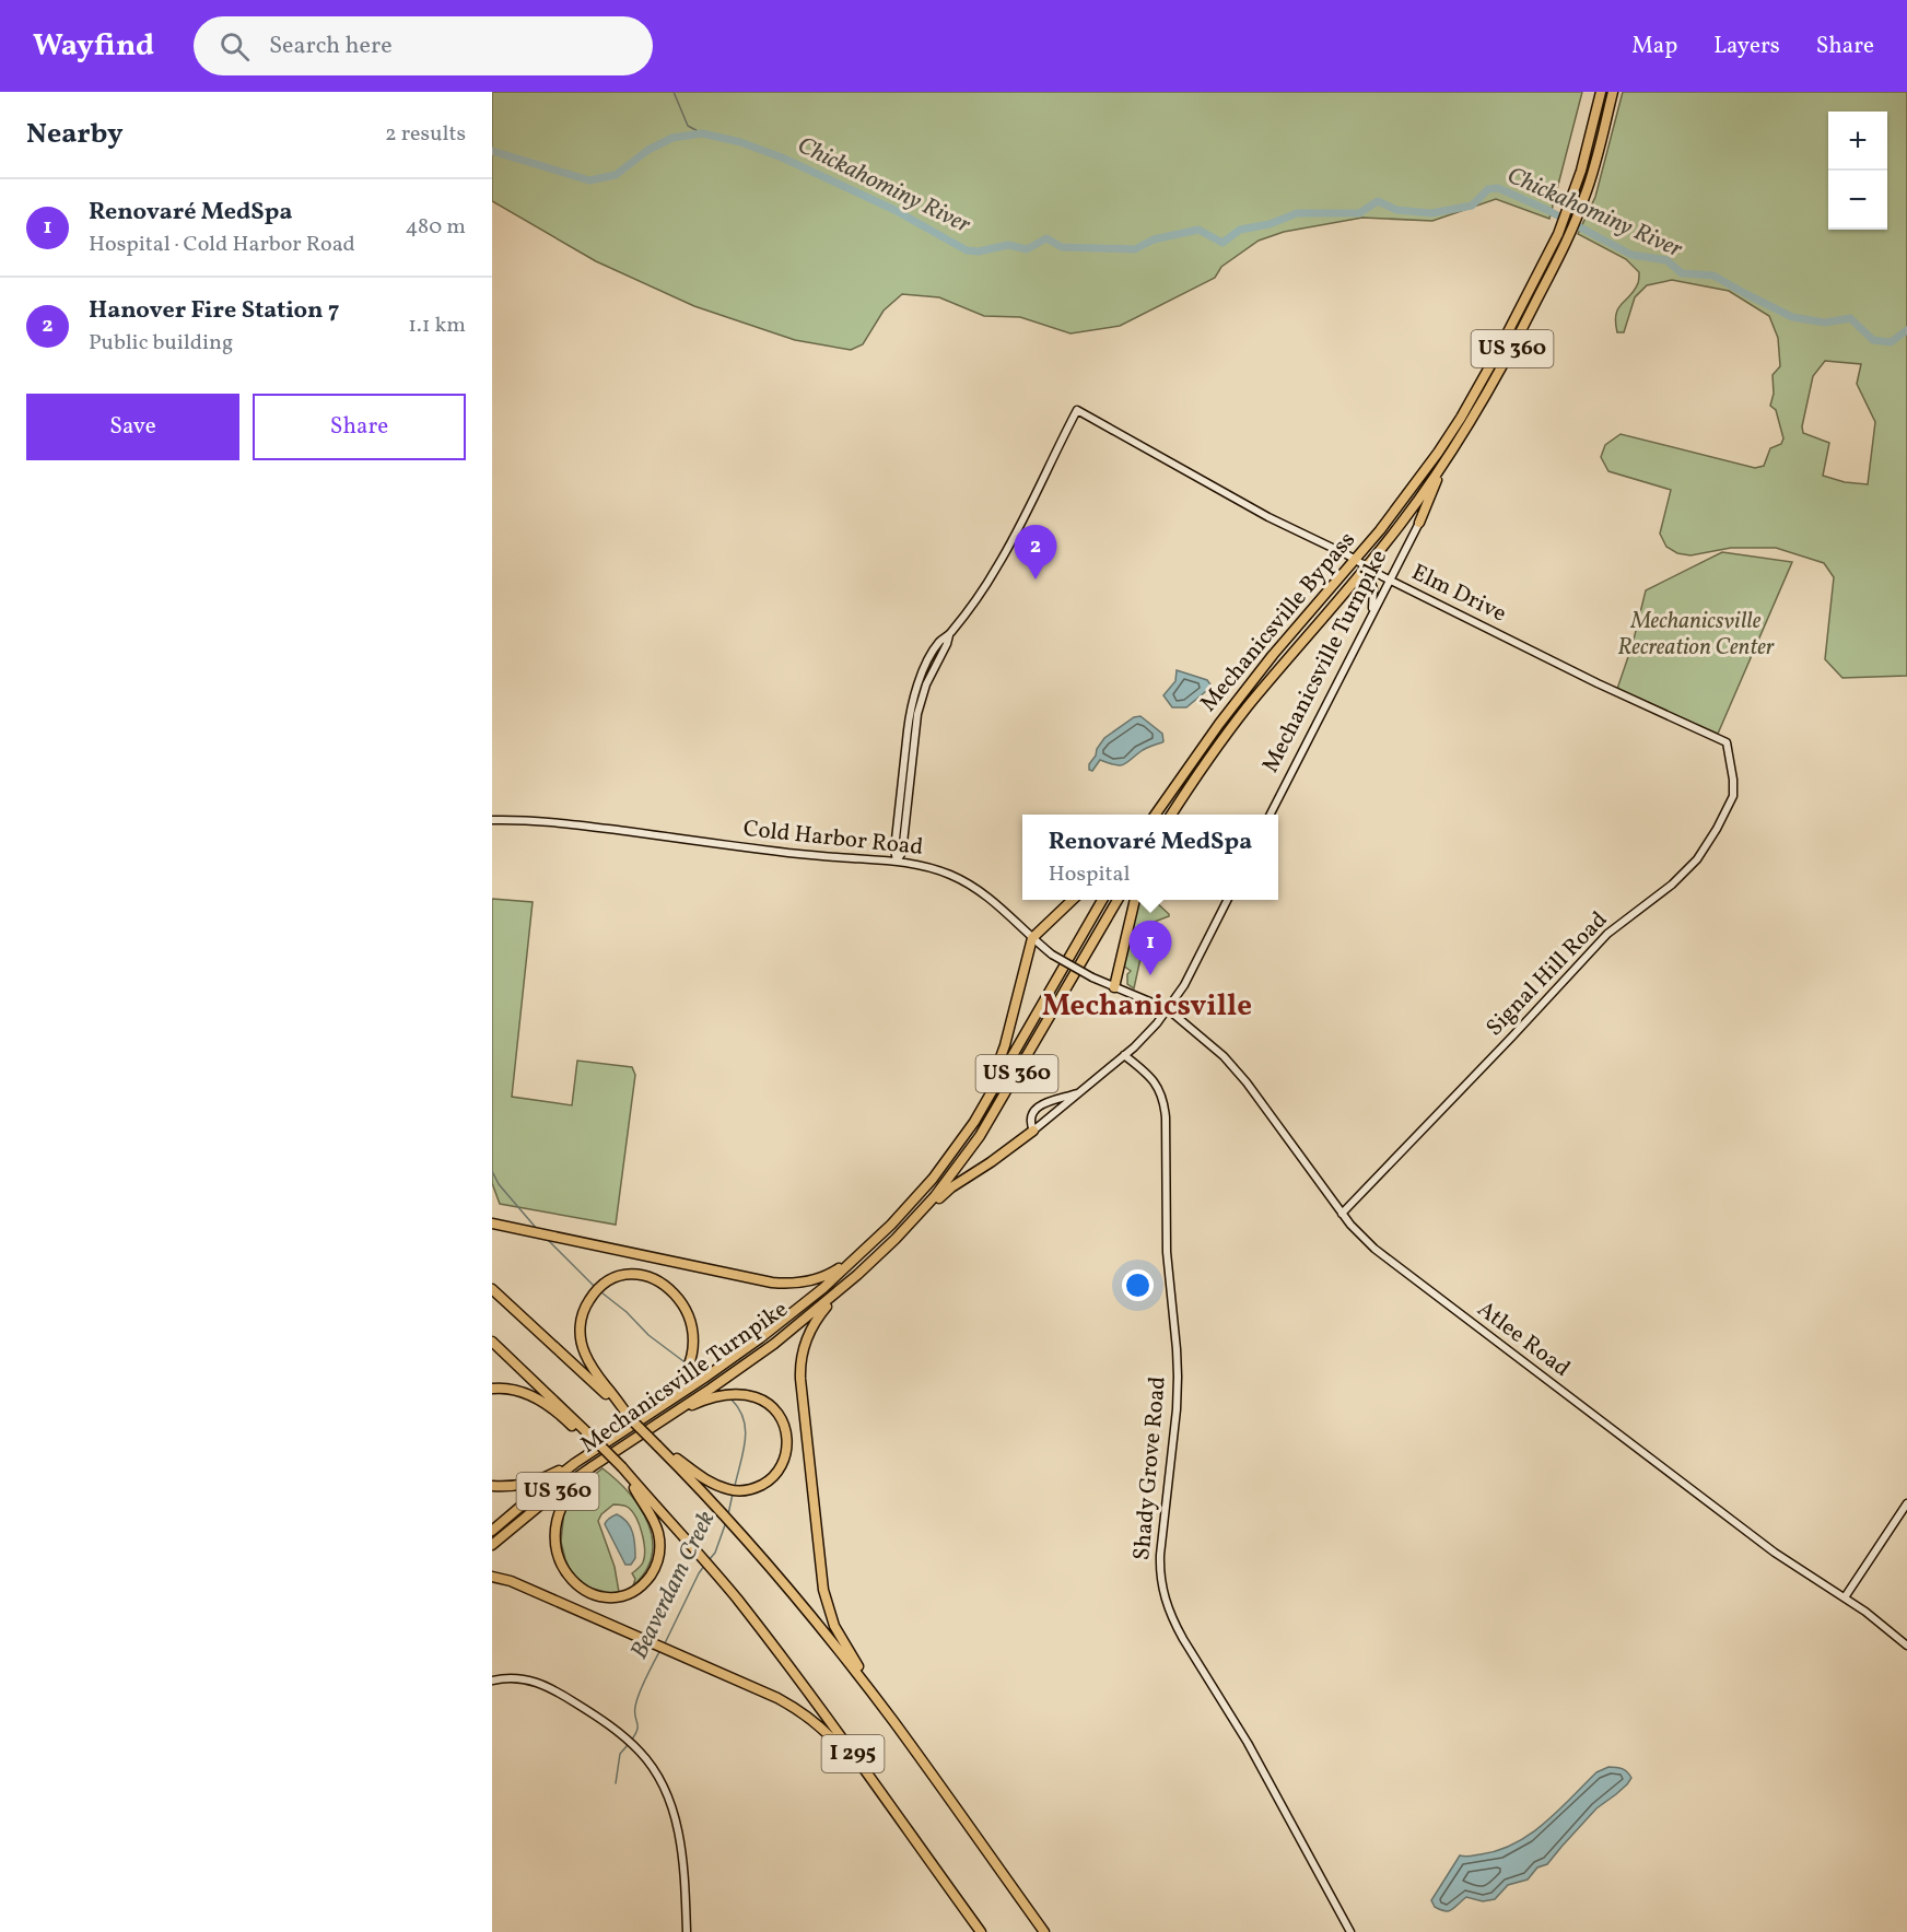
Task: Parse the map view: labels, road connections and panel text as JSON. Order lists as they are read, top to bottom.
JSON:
{
  "streets": {
    "highway": [
      "US 360",
      "Mechanicsville Bypass",
      "Mechanicsville Turnpike",
      "I 295"
    ],
    "main road": [
      "Elm Drive",
      "Cold Harbor Road",
      "Signal Hill Road",
      "Atlee Road",
      "Shady Grove Road"
    ]
  },
  "crossings": [
    ["US 360", "Mechanicsville Bypass"],
    ["US 360", "Mechanicsville Turnpike"],
    ["Elm Drive", "Mechanicsville Bypass"],
    ["Elm Drive", "Mechanicsville Turnpike"],
    ["Elm Drive", "Cold Harbor Road"],
    ["Elm Drive", "Signal Hill Road"],
    ["Mechanicsville Turnpike", "I 295"],
    ["Cold Harbor Road", "Atlee Road"],
    ["Signal Hill Road", "Atlee Road"]
  ],
  "districts": ["Mechanicsville"],
  "water": ["Chickahominy River", "Beaverdam Creek"],
  "parks": ["Mechanicsville Recreation Center"],
  "page": {
    "header": "Wayfind",
    "search": "Search here",
    "nav": ["Map", "Layers", "Share"],
    "heading": ["Nearby", "2 results"],
    "map_buttons": ["+", "−"],
    "list": [
      {
        "mark": "1",
        "name": "Renovaré MedSpa",
        "note": "Hospital · Cold Harbor Road",
        "value": "480 m"
      },
      {
        "mark": "2",
        "name": "Hanover Fire Station 7",
        "note": "Public building",
        "value": "1.1 km"
      }
    ],
    "buttons": ["Save", "Share"],
    "pins": ["2", "1"],
    "popup": ["Renovaré MedSpa", "Hospital"]
  }
}
